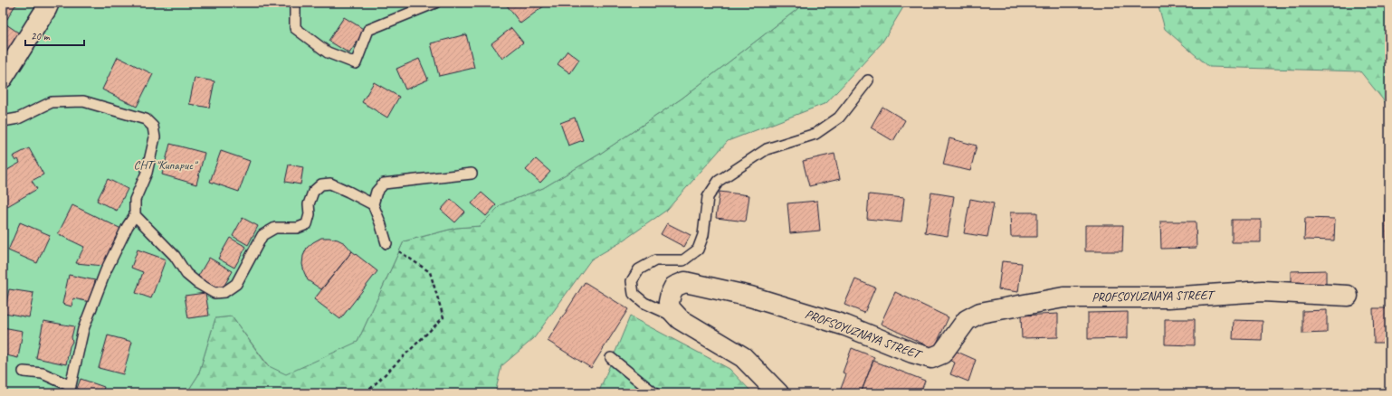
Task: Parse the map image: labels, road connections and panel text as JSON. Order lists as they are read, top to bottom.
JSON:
{
  "streets": {
    "street": ["PROFSOYUZNAYA STREET"]
  },
  "parks": ["СНТ \"Кипарис\""],
  "scale_bar": "20 m"
}
